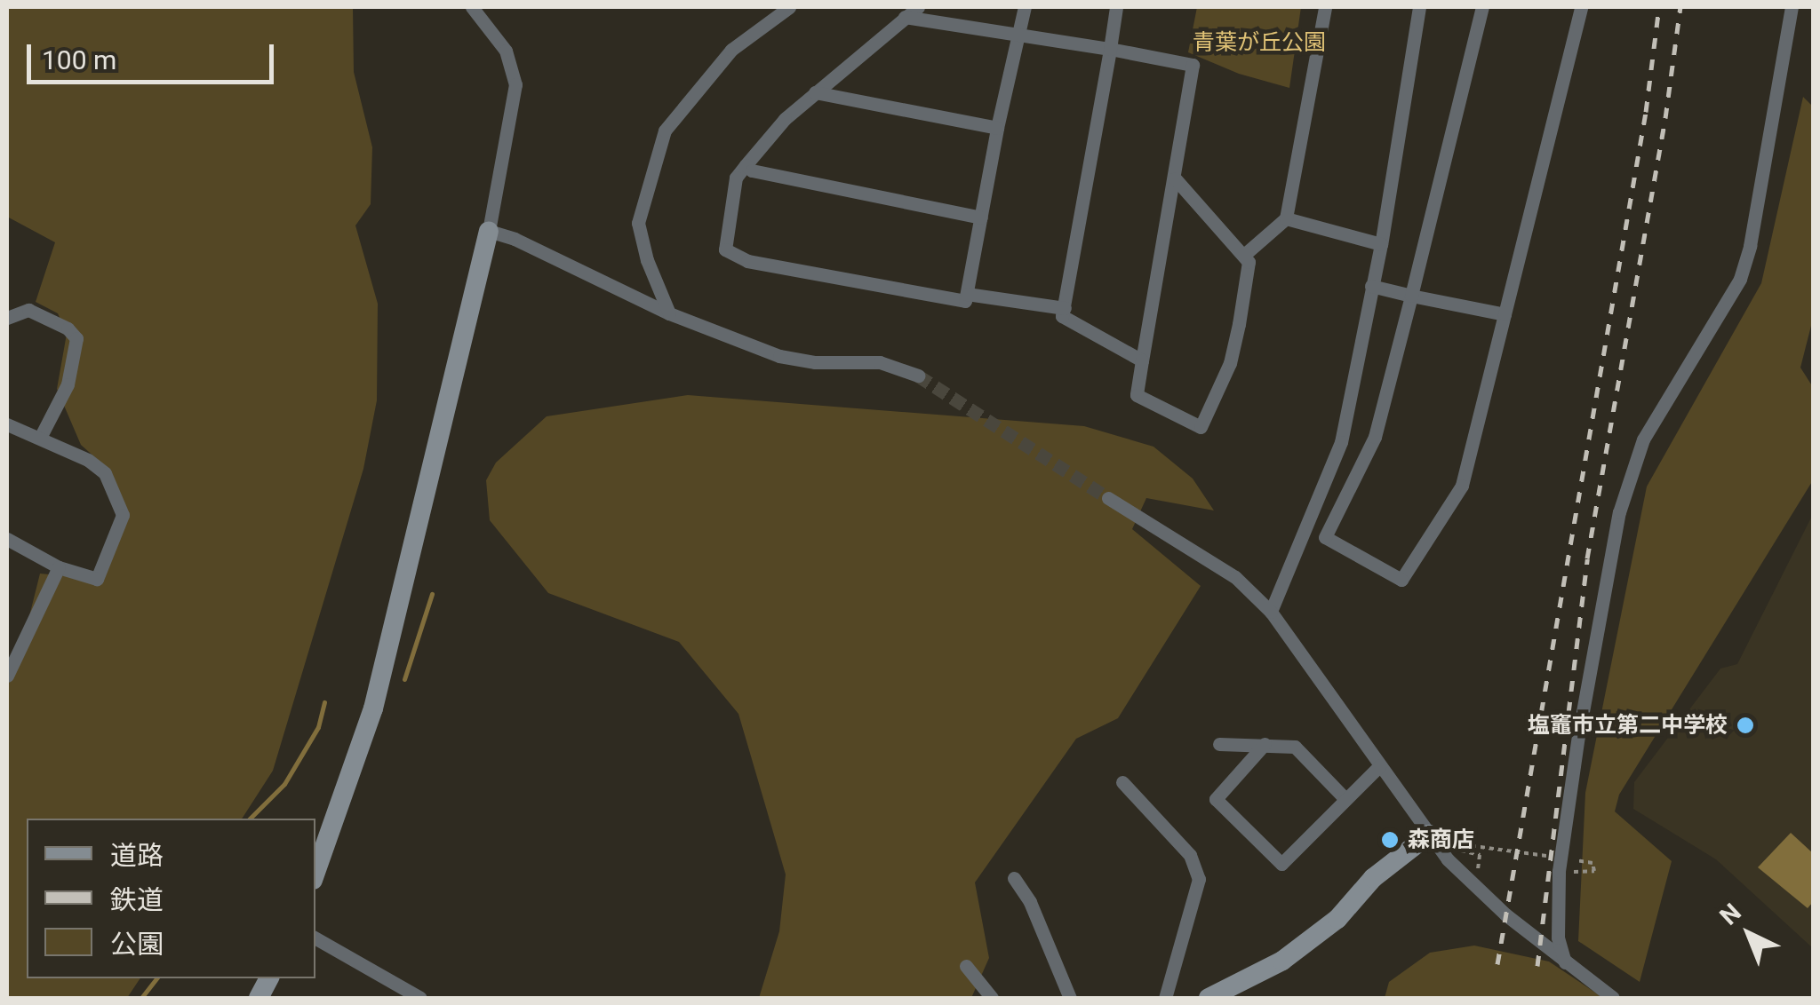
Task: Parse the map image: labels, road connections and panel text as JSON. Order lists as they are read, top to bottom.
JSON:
{
  "parks": ["青葉が丘公園"],
  "places": ["塩竈市立第二中学校", "森商店"],
  "legend": ["道路", "鉄道", "公園"],
  "scale_bar": "100 m",
  "north": "top left"
}
